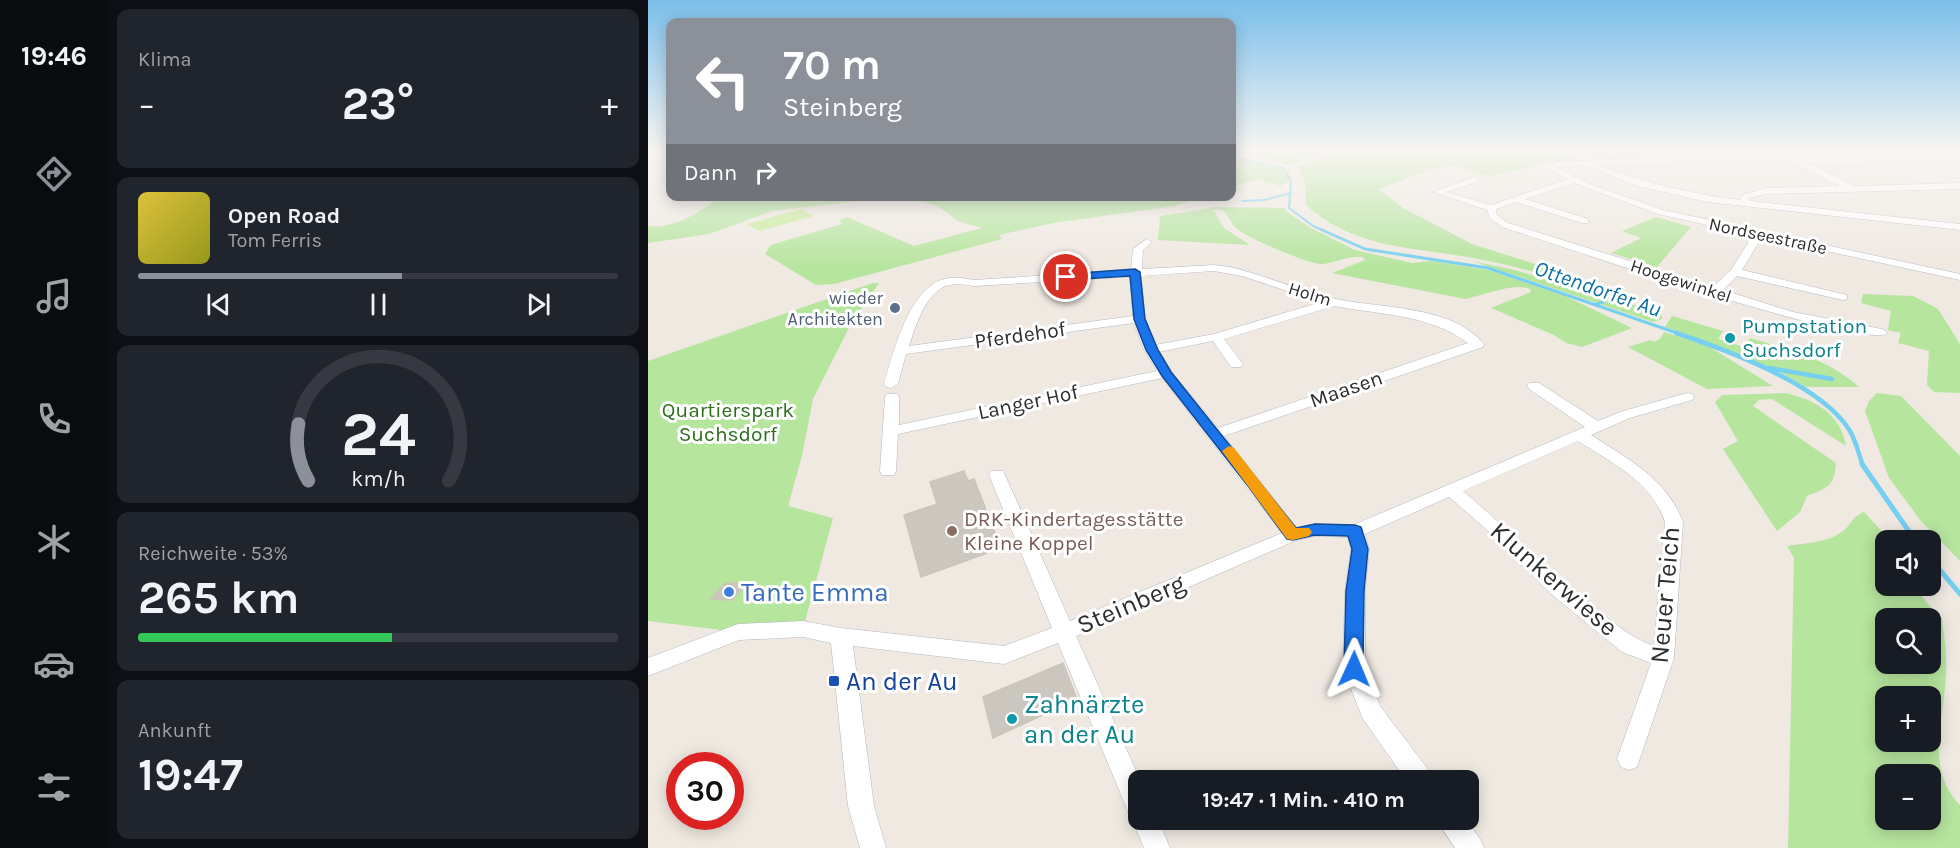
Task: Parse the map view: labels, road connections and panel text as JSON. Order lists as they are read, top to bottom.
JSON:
{
  "streets": {
    "street": [
      "Nordseestraße",
      "Hoogewinkel",
      "Holm",
      "Pferdehof",
      "Maasen",
      "Langer Hof",
      "Klunkerwiese",
      "Neuer Teich",
      "Steinberg"
    ]
  },
  "crossings": [
    ["Holm", "Maasen"],
    ["Klunkerwiese", "Neuer Teich"],
    ["Klunkerwiese", "Steinberg"],
    ["Neuer Teich", "Steinberg"]
  ],
  "water": ["Ottendorfer Au"],
  "parks": ["Quartierspark Suchsdorf"],
  "places": {
    "other": [
      "wieder Architekten",
      "Pumpstation Suchsdorf",
      "DRK-Kindertagesstätte Kleine Koppel",
      "Tante Emma",
      "Zahnärzte an der Au"
    ],
    "transit": ["An der Au"]
  },
  "page": {
    "tabs": "19:46",
    "tile": [
      "Klima",
      ["Reichweite · 53%", "265 km"],
      ["Ankunft", "19:47"]
    ],
    "turn": ["70 m", "Steinberg"],
    "heat": ["−", "23°", "+"],
    "then": "Dann",
    "song": ["Open Road", "Tom Ferris"],
    "map_buttons": ["+", "−"],
    "limit": "30",
    "trip": "19:47 · 1 Min. · 410 m",
    "gauge": ["24", "km/h"]
  }
}
